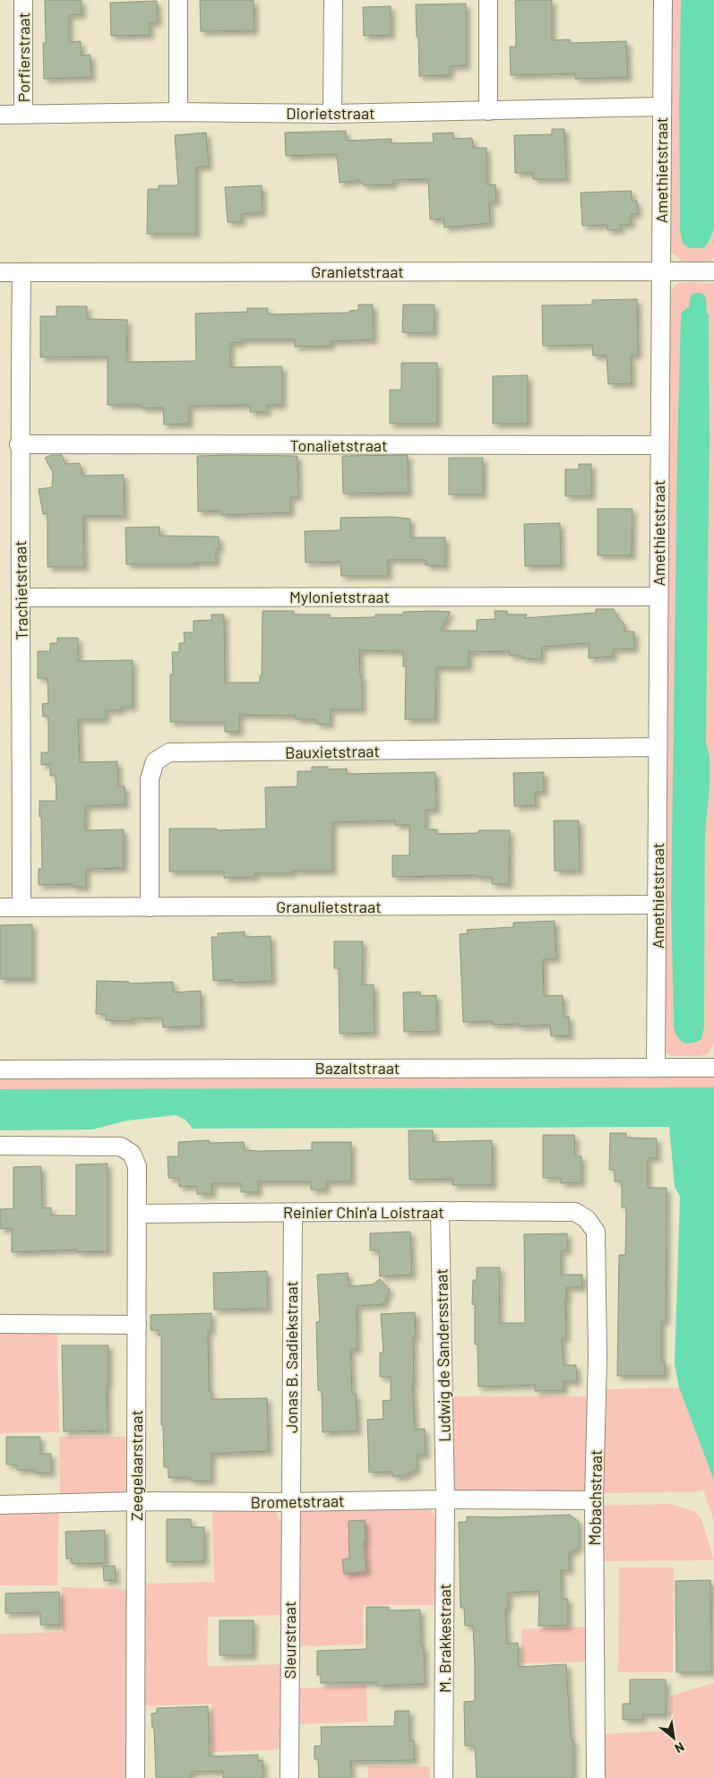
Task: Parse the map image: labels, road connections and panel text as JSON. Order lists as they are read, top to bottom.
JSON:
{
  "streets": {
    "street": [
      "Porfierstraat",
      "Diorietstraat",
      "Amethietstraat",
      "Granietstraat",
      "Tonalietstraat",
      "Trachietstraat",
      "Mylonietstraat",
      "Bauxietstraat",
      "Granulietstraat",
      "Bazaltstraat",
      "Reinier Chin'a Loistraat",
      "Ludwig de Sandersstraat",
      "Jonas B. Sadiekstraat",
      "Zeegelaarstraat",
      "Mobachstraat",
      "Brometstraat",
      "M. Brakkestraat",
      "Sleurstraat"
    ]
  },
  "crossings": [
    ["Porfierstraat", "Diorietstraat"],
    ["Diorietstraat", "Amethietstraat"],
    ["Amethietstraat", "Granietstraat"],
    ["Amethietstraat", "Tonalietstraat"],
    ["Amethietstraat", "Mylonietstraat"],
    ["Amethietstraat", "Bauxietstraat"],
    ["Amethietstraat", "Granulietstraat"],
    ["Amethietstraat", "Bazaltstraat"],
    ["Granietstraat", "Trachietstraat"],
    ["Tonalietstraat", "Trachietstraat"],
    ["Trachietstraat", "Mylonietstraat"],
    ["Trachietstraat", "Granulietstraat"],
    ["Bauxietstraat", "Granulietstraat"],
    ["Reinier Chin'a Loistraat", "Ludwig de Sandersstraat"],
    ["Reinier Chin'a Loistraat", "Jonas B. Sadiekstraat"],
    ["Reinier Chin'a Loistraat", "Zeegelaarstraat"],
    ["Reinier Chin'a Loistraat", "Mobachstraat"],
    ["Ludwig de Sandersstraat", "Brometstraat"],
    ["Ludwig de Sandersstraat", "M. Brakkestraat"],
    ["Jonas B. Sadiekstraat", "Brometstraat"],
    ["Jonas B. Sadiekstraat", "Sleurstraat"],
    ["Zeegelaarstraat", "Brometstraat"],
    ["Mobachstraat", "Brometstraat"],
    ["Brometstraat", "M. Brakkestraat"],
    ["Brometstraat", "Sleurstraat"]
  ],
  "north": "bottom right"
}
